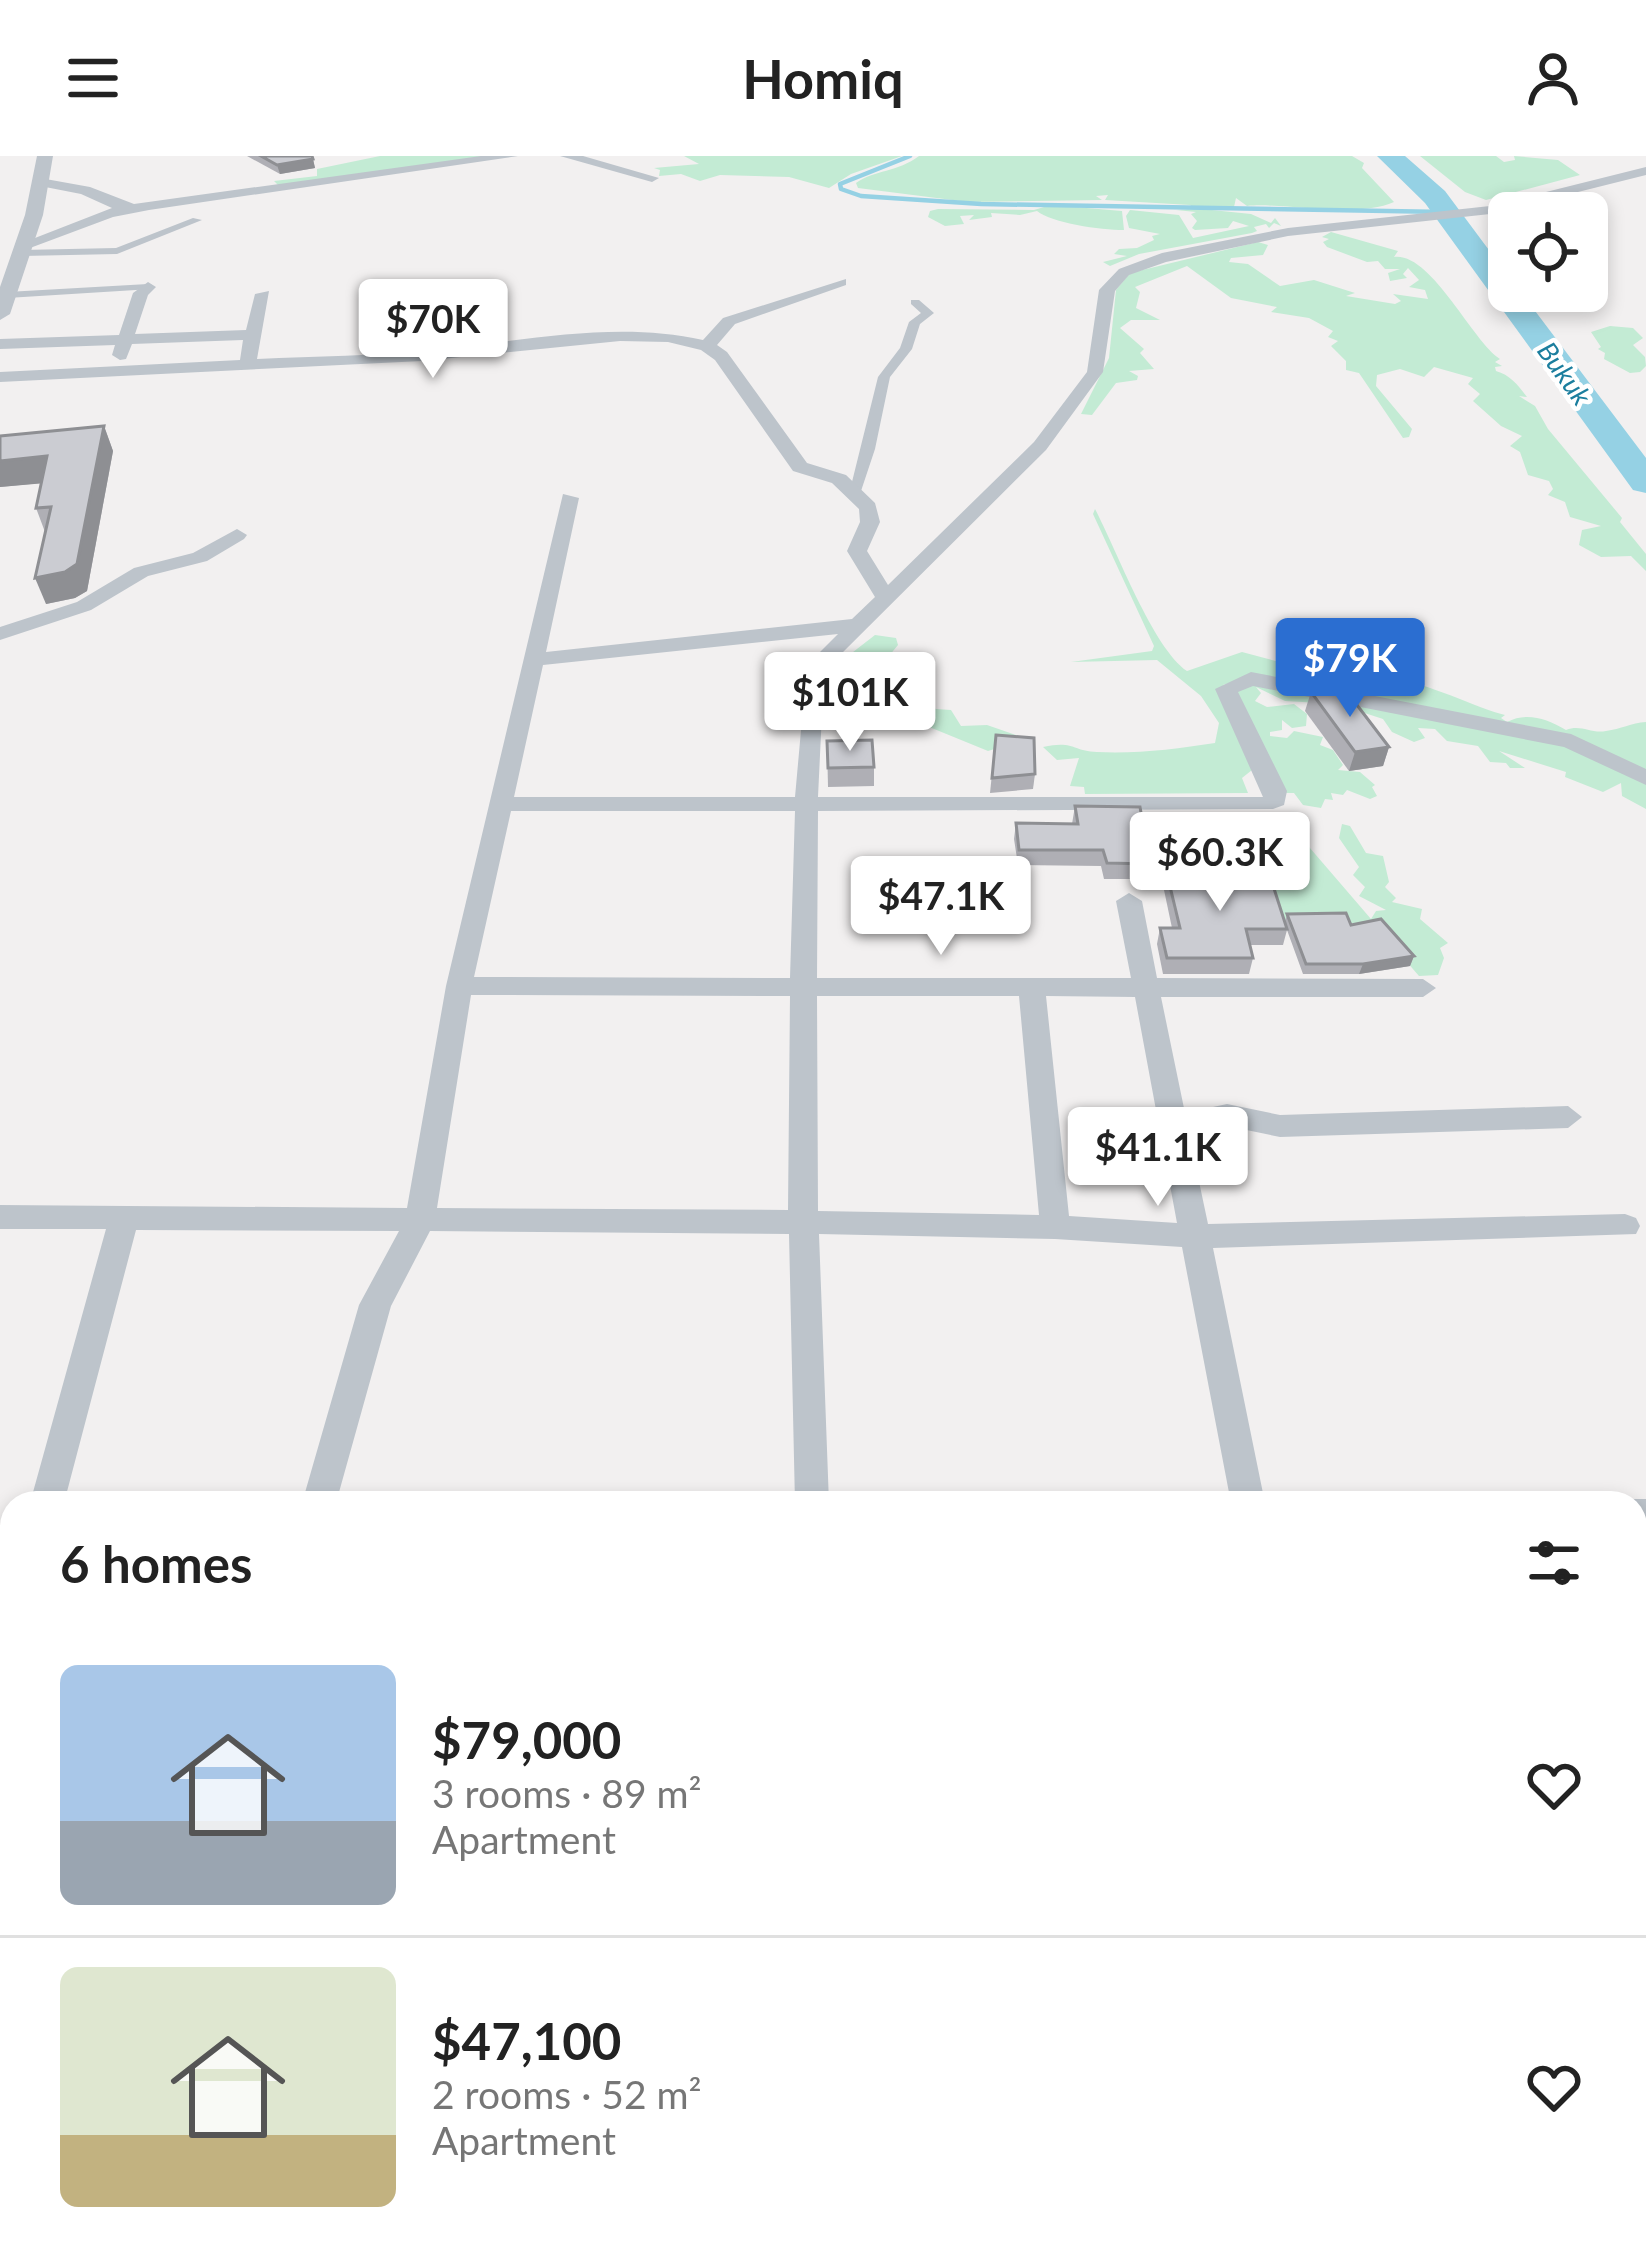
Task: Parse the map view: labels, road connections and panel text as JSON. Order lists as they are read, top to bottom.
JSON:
{
  "water": ["Bukuk"],
  "page": {
    "header": "Homiq",
    "price": [
      "$70K",
      "$79K",
      "$101K",
      "$60.3K",
      "$47.1K",
      "$41.1K"
    ],
    "heading": "6 homes",
    "list": [
      {
        "name": "$79,000",
        "note": "3 rooms · 89 m² · Apartment"
      },
      {
        "name": "$47,100",
        "note": "2 rooms · 52 m² · Apartment"
      }
    ]
  }
}
